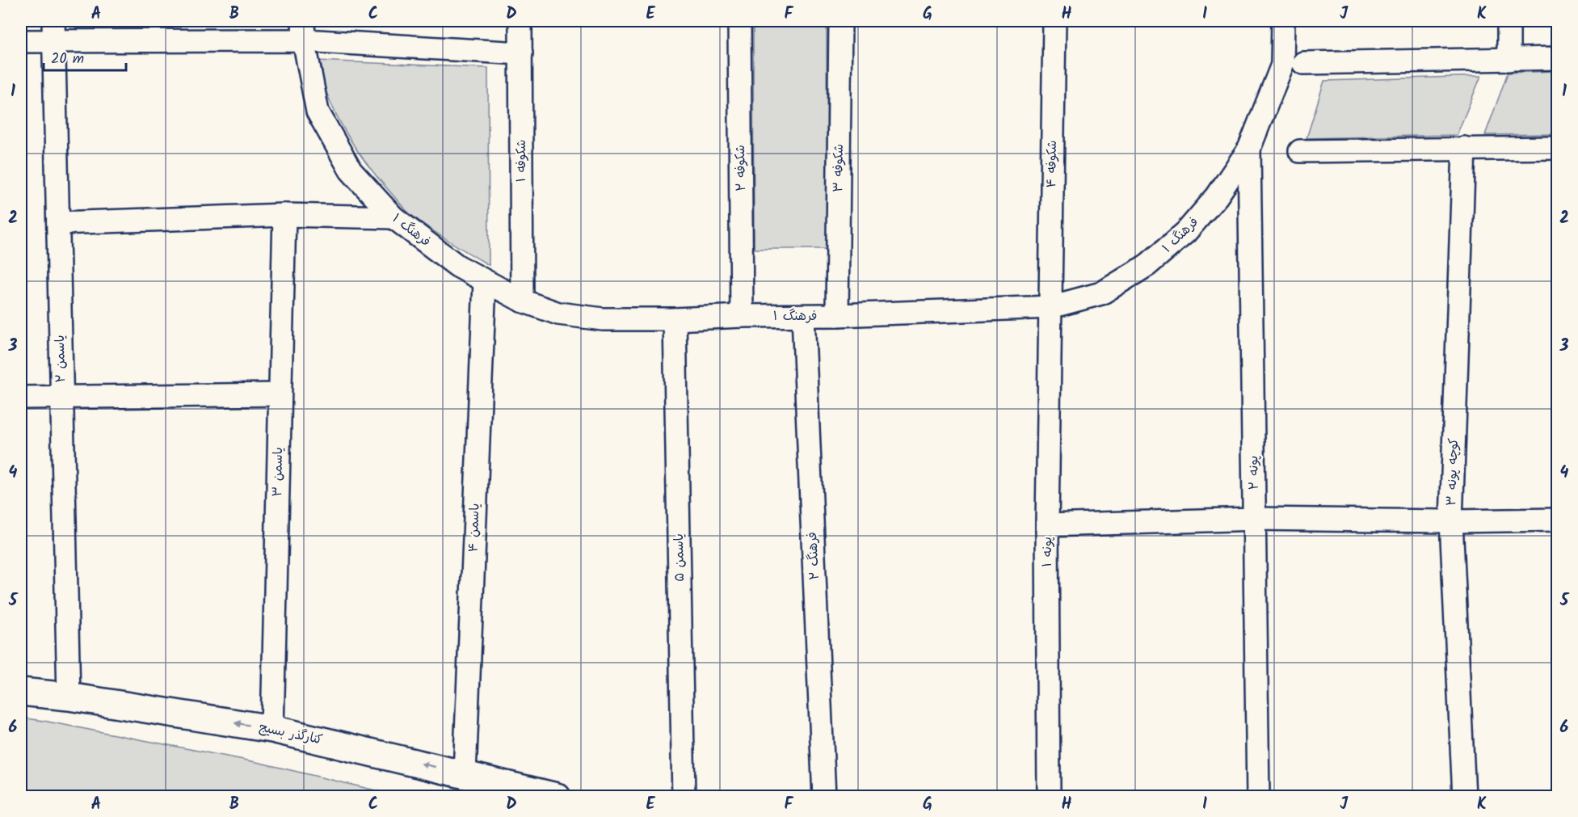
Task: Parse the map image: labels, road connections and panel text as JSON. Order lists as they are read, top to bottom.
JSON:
{
  "streets": {
    "main road": ["کنارگذر بسیج"],
    "street": [
      "شکوفه ۱",
      "شکوفه ۴",
      "شکوفه ۲",
      "شکوفه ۳",
      "فرهنگ ۱",
      "یاسمن ۲",
      "یاسمن ۳",
      "کوچه پونه ۳",
      "پونه ۲",
      "یاسمن ۴",
      "پونه ۱",
      "فرهنگ ۲",
      "یاسمن ۵"
    ]
  },
  "crossings": [
    ["شکوفه ۱", "فرهنگ ۱"],
    ["شکوفه ۴", "فرهنگ ۱"],
    ["شکوفه ۴", "پونه ۱"],
    ["شکوفه ۲", "فرهنگ ۱"],
    ["شکوفه ۳", "فرهنگ ۱"],
    ["فرهنگ ۱", "پونه ۲"],
    ["فرهنگ ۱", "یاسمن ۴"],
    ["فرهنگ ۱", "پونه ۱"],
    ["فرهنگ ۱", "فرهنگ ۲"],
    ["فرهنگ ۱", "یاسمن ۵"],
    ["یاسمن ۲", "کنارگذر بسیج"],
    ["یاسمن ۳", "کنارگذر بسیج"],
    ["یاسمن ۴", "کنارگذر بسیج"]
  ],
  "one_way": ["کنارگذر بسیج"],
  "scale_bar": "20 m",
  "grid": {
    "columns": [
      "A",
      "B",
      "C",
      "D",
      "E",
      "F",
      "G",
      "H",
      "I",
      "J",
      "K"
    ],
    "rows": [
      "1",
      "2",
      "3",
      "4",
      "5",
      "6"
    ]
  }
}
